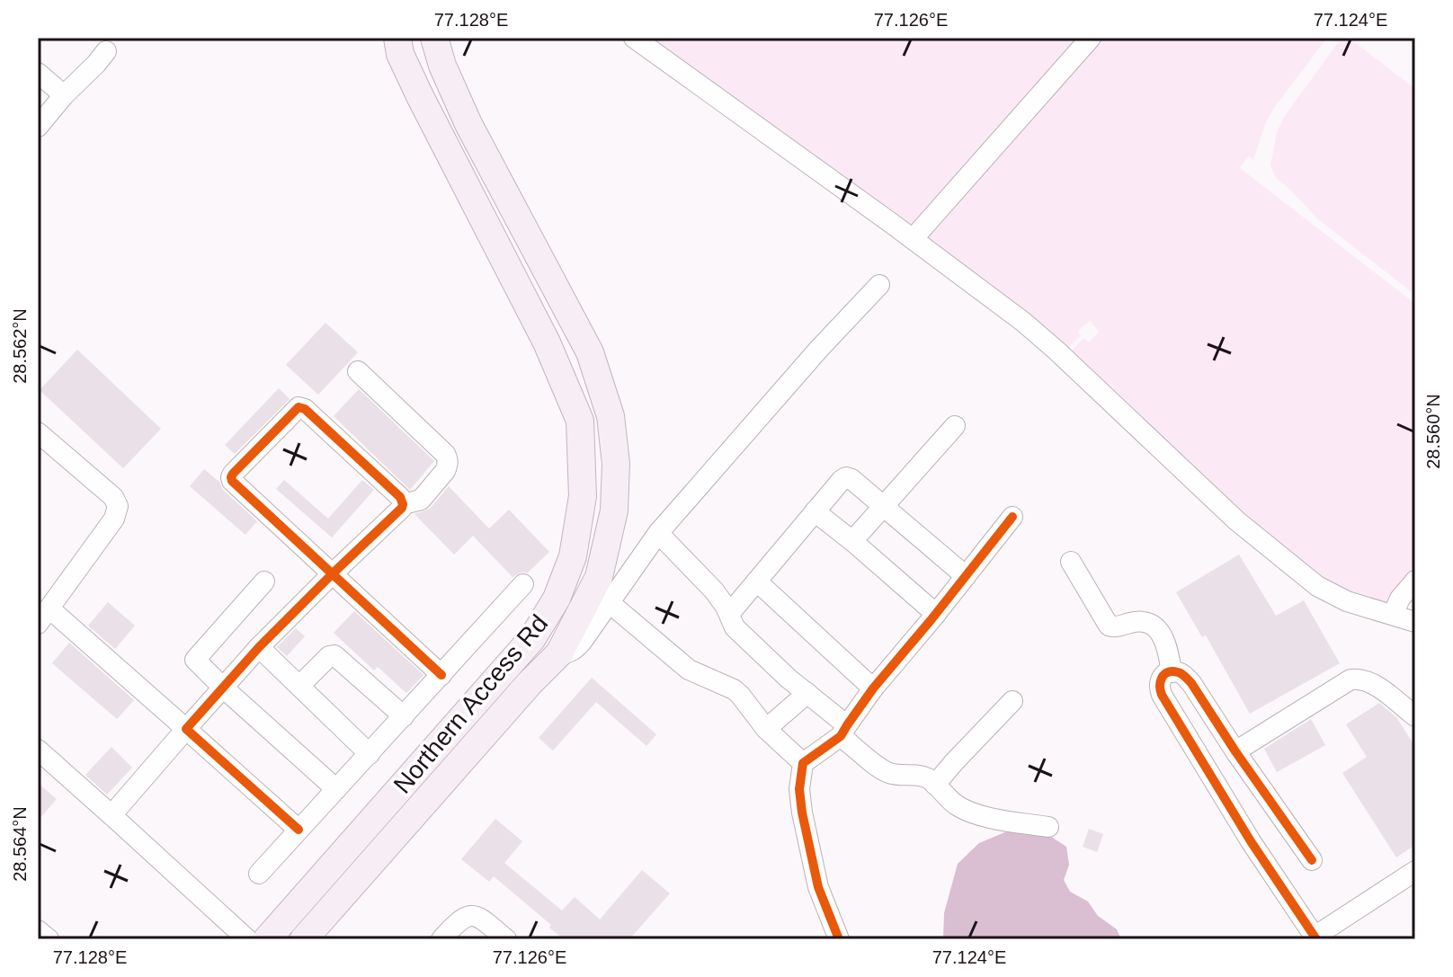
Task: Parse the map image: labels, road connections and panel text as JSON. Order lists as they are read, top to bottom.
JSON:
{
  "streets": {
    "main road": ["Northern Access Rd"]
  },
  "coordinates": [
    "77.128°E",
    "77.126°E",
    "77.124°E",
    "28.562°N",
    "28.560°N",
    "28.564°N"
  ]
}
